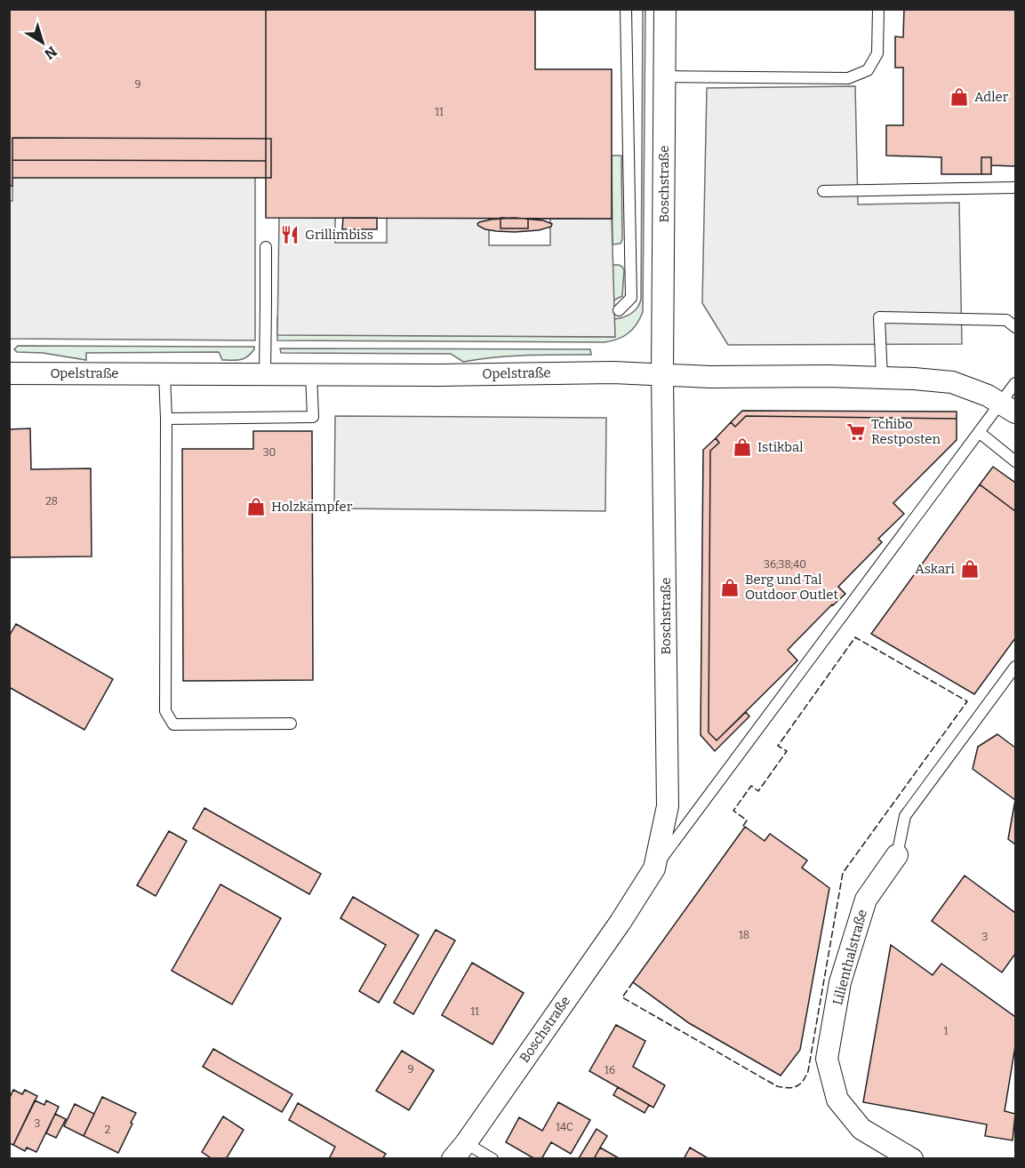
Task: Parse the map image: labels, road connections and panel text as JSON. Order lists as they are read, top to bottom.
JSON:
{
  "streets": {
    "street": ["Boschstraße", "Opelstraße", "Lilienthalstraße"]
  },
  "crossings": [
    ["Boschstraße", "Opelstraße"]
  ],
  "places": {
    "shop": [
      "Adler",
      "Istikbal",
      "Holzkämpfer",
      "Askari",
      "Berg und Tal Outdoor Outlet"
    ],
    "restaurant": ["Grillimbiss"],
    "supermarket": ["Tchibo Restposten"]
  },
  "house_numbers": [
    "9",
    "11",
    "30",
    "28",
    "36;38;40",
    "18",
    "3",
    "11",
    "1",
    "9",
    "16",
    "3",
    "14C",
    "2"
  ],
  "north": "bottom right"
}
